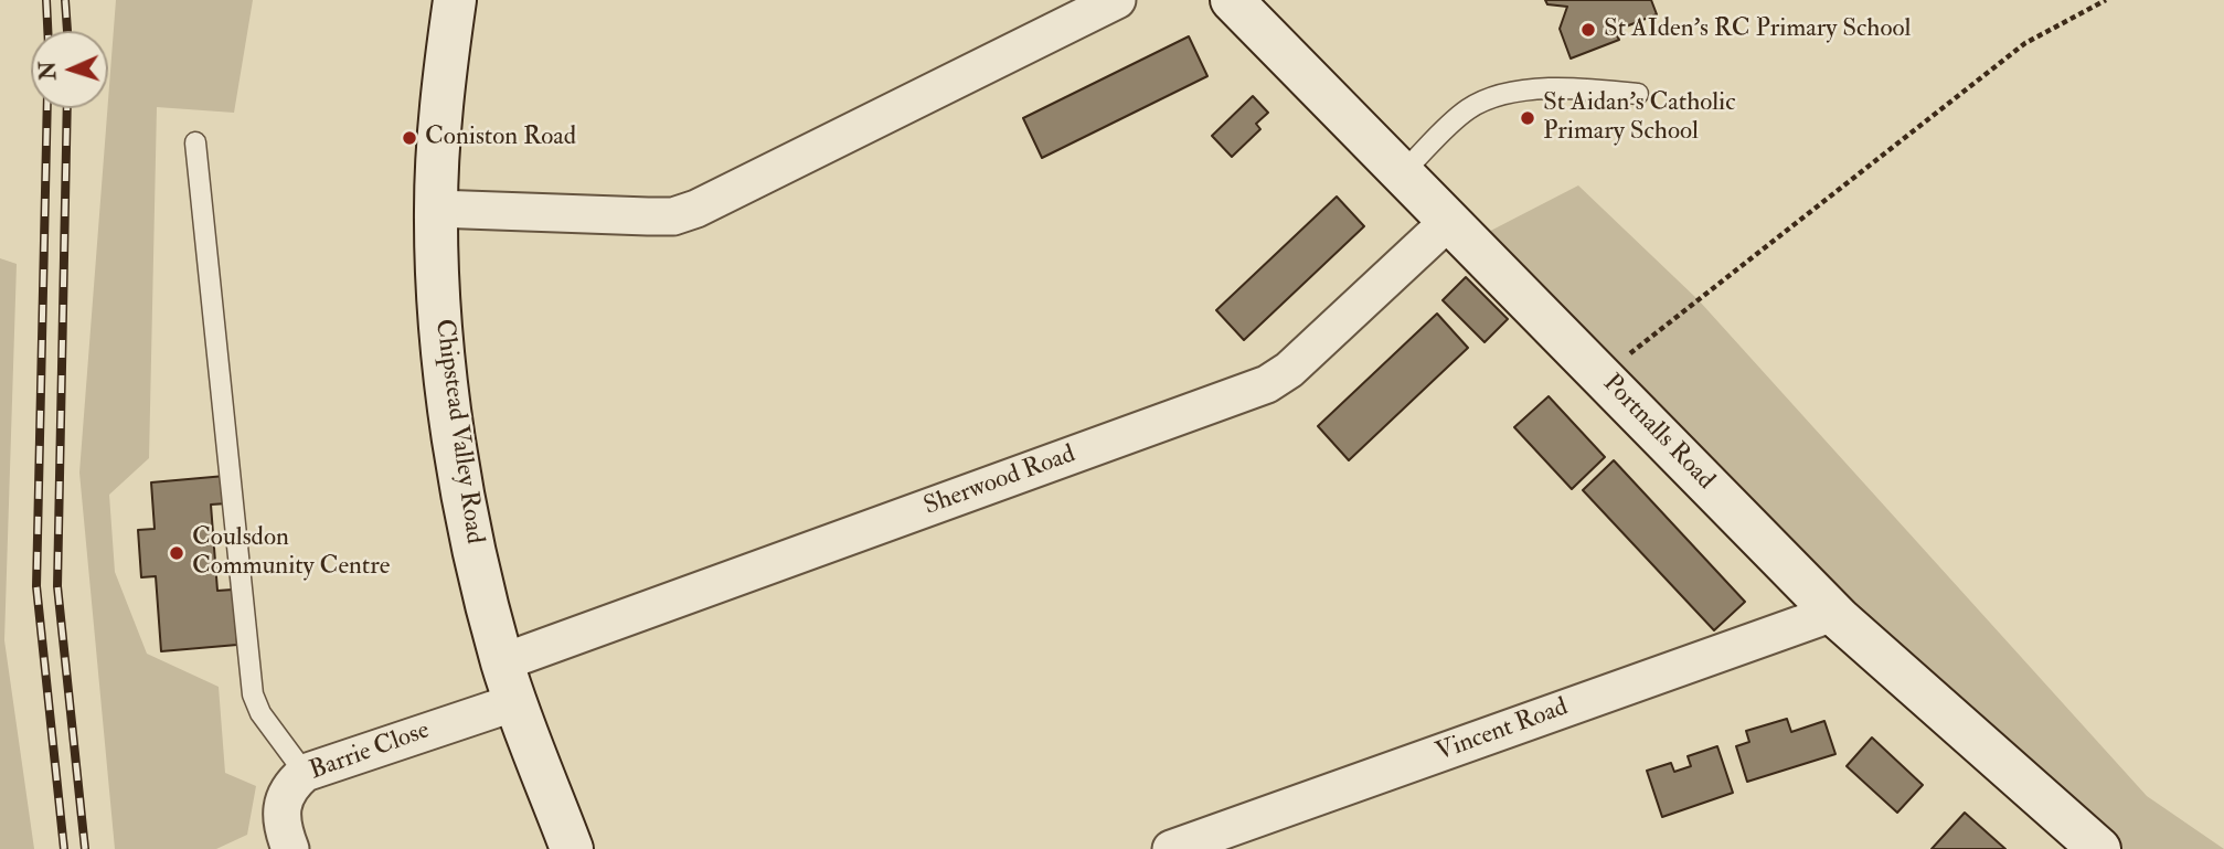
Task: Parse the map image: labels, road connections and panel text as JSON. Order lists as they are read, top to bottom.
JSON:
{
  "streets": {
    "street": [
      "Chipstead Valley Road",
      "Portnalls Road",
      "Sherwood Road",
      "Vincent Road",
      "Barrie Close"
    ]
  },
  "crossings": [
    ["Chipstead Valley Road", "Sherwood Road"],
    ["Chipstead Valley Road", "Barrie Close"],
    ["Portnalls Road", "Sherwood Road"],
    ["Portnalls Road", "Vincent Road"]
  ],
  "places": [
    "St AIden's RC Primary School",
    "St Aidan's Catholic Primary School",
    "Coniston Road",
    "Coulsdon Community Centre"
  ],
  "north": "left"
}
